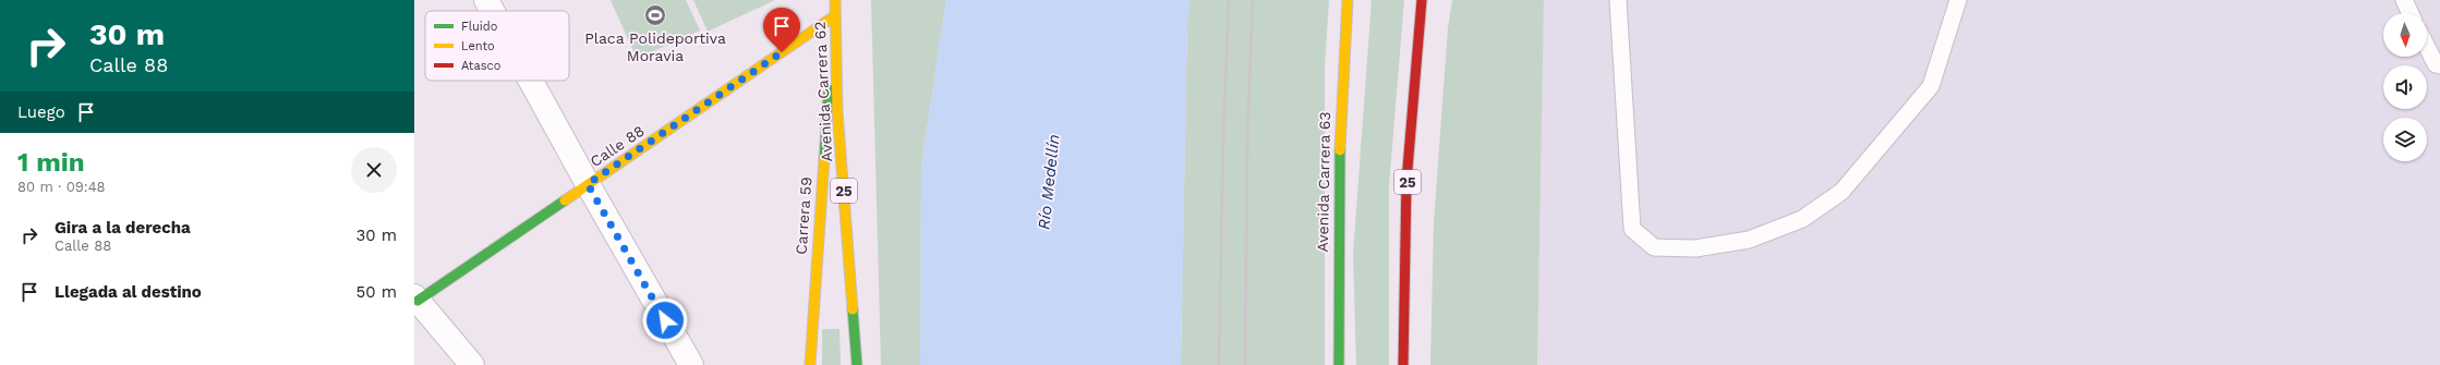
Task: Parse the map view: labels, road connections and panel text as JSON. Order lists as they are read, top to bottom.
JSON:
{
  "streets": {
    "main road": [
      "Avenida Carrera 62",
      "Calle 88",
      "Avenida Carrera 63",
      "25",
      "Carrera 59"
    ]
  },
  "crossings": [
    ["Avenida Carrera 62", "Calle 88"],
    ["Avenida Carrera 62", "Carrera 59"],
    ["Calle 88", "Carrera 59"]
  ],
  "water": ["Río Medellín"],
  "places": {
    "sports": ["Placa Polideportiva Moravia"]
  },
  "legend": ["Fluido", "Lento", "Atasco"],
  "north": "bottom",
  "page": {
    "turn": ["30 m", "Calle 88"],
    "then": "Luego",
    "heading": ["1 min", "80 m · 09:48"],
    "list": [
      {
        "name": "Gira a la derecha",
        "note": "Calle 88",
        "value": "30 m"
      },
      {
        "name": "Llegada al destino",
        "value": "50 m"
      }
    ]
  }
}
